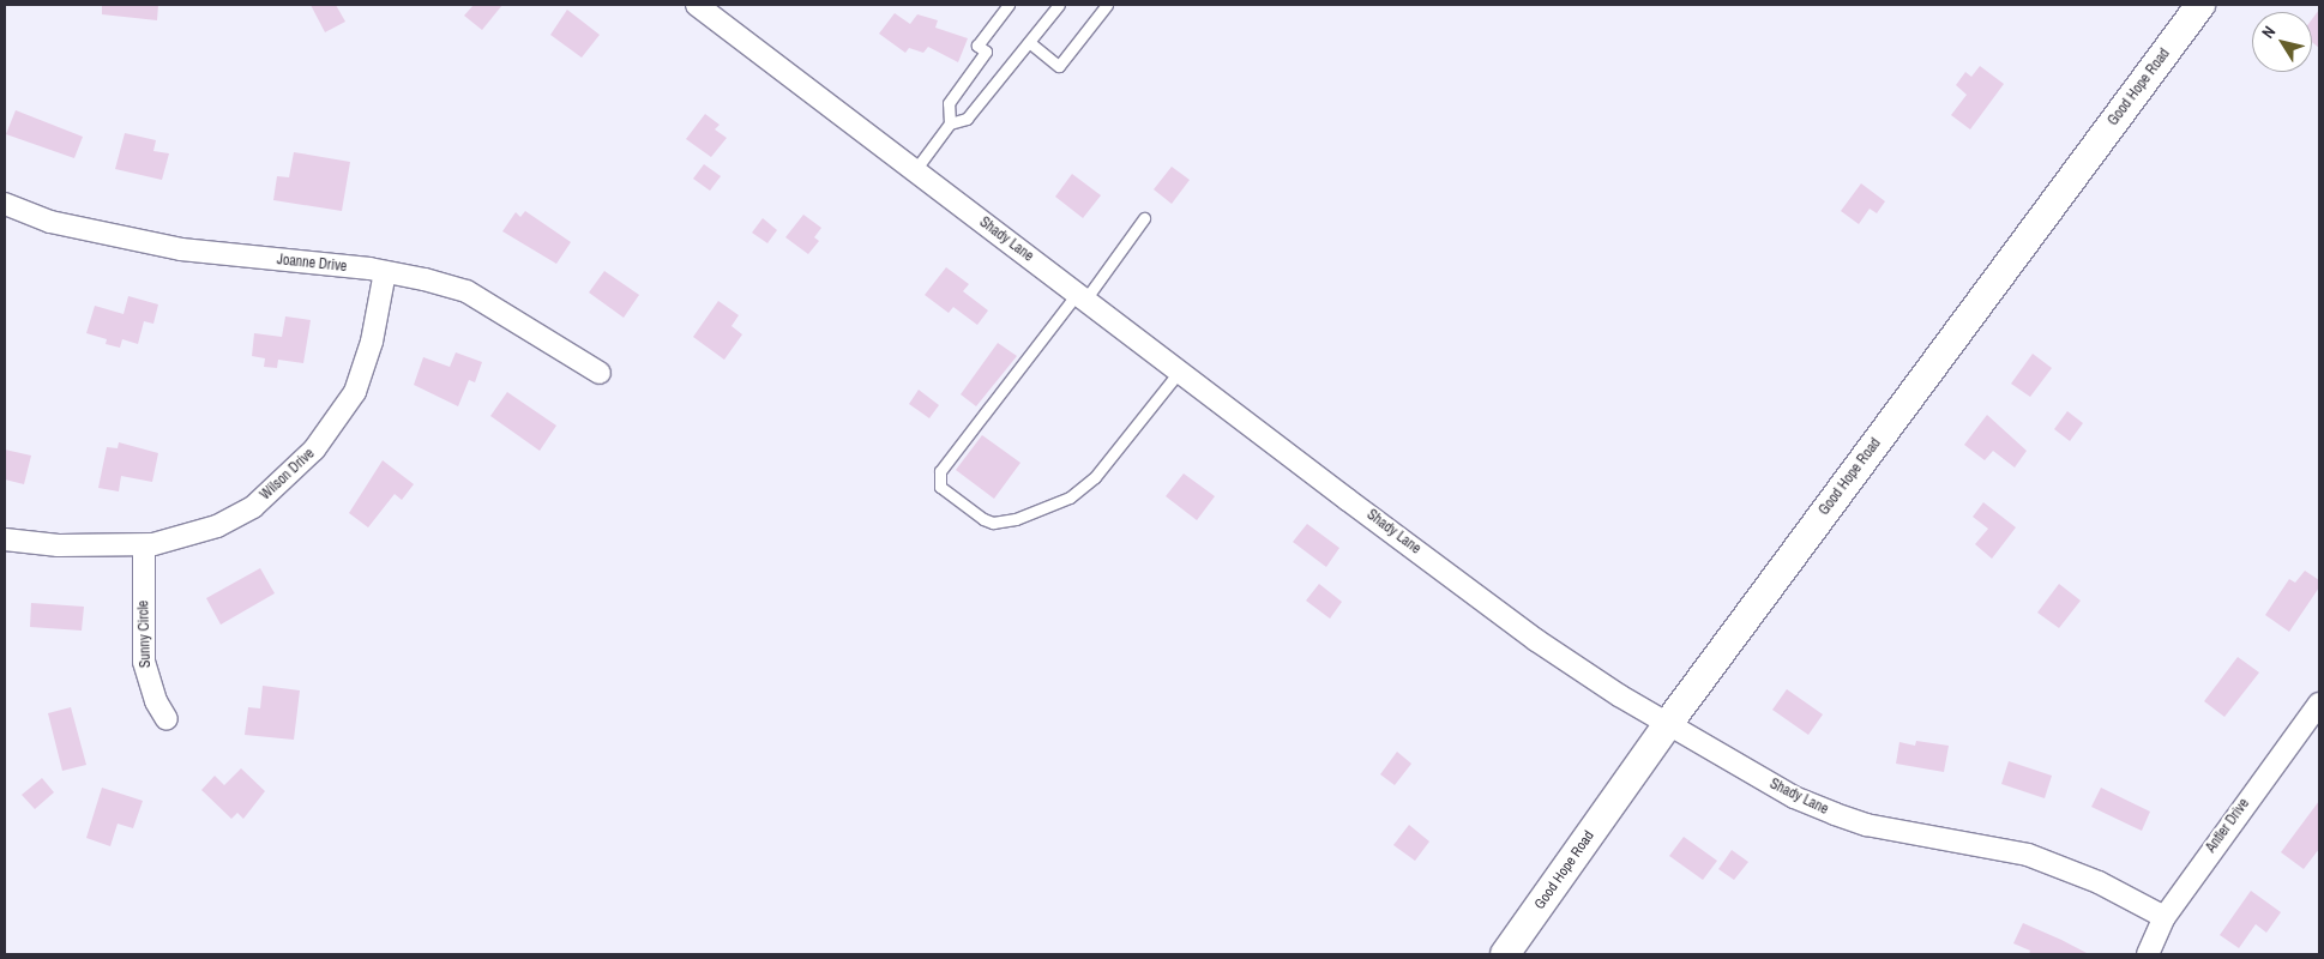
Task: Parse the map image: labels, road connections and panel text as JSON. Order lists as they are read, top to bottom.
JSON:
{
  "streets": {
    "main road": ["Good Hope Road"],
    "street": [
      "Shady Lane",
      "Joanne Drive",
      "Wilson Drive",
      "Sunny Circle",
      "Antler Drive"
    ]
  },
  "crossings": [
    ["Good Hope Road", "Shady Lane"],
    ["Shady Lane", "Antler Drive"],
    ["Joanne Drive", "Wilson Drive"],
    ["Wilson Drive", "Sunny Circle"]
  ],
  "north": "top left"
}
